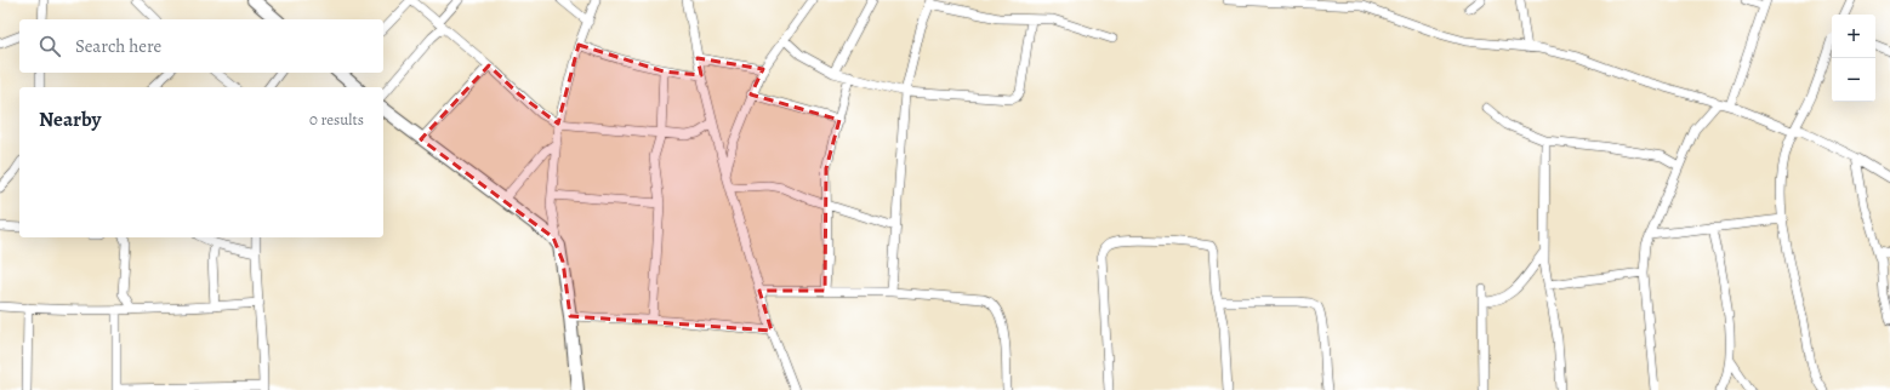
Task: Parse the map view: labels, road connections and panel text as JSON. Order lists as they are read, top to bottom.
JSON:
{
  "page": {
    "map_buttons": ["+", "−"],
    "search": "Search here",
    "heading": ["Nearby", "0 results"]
  }
}
